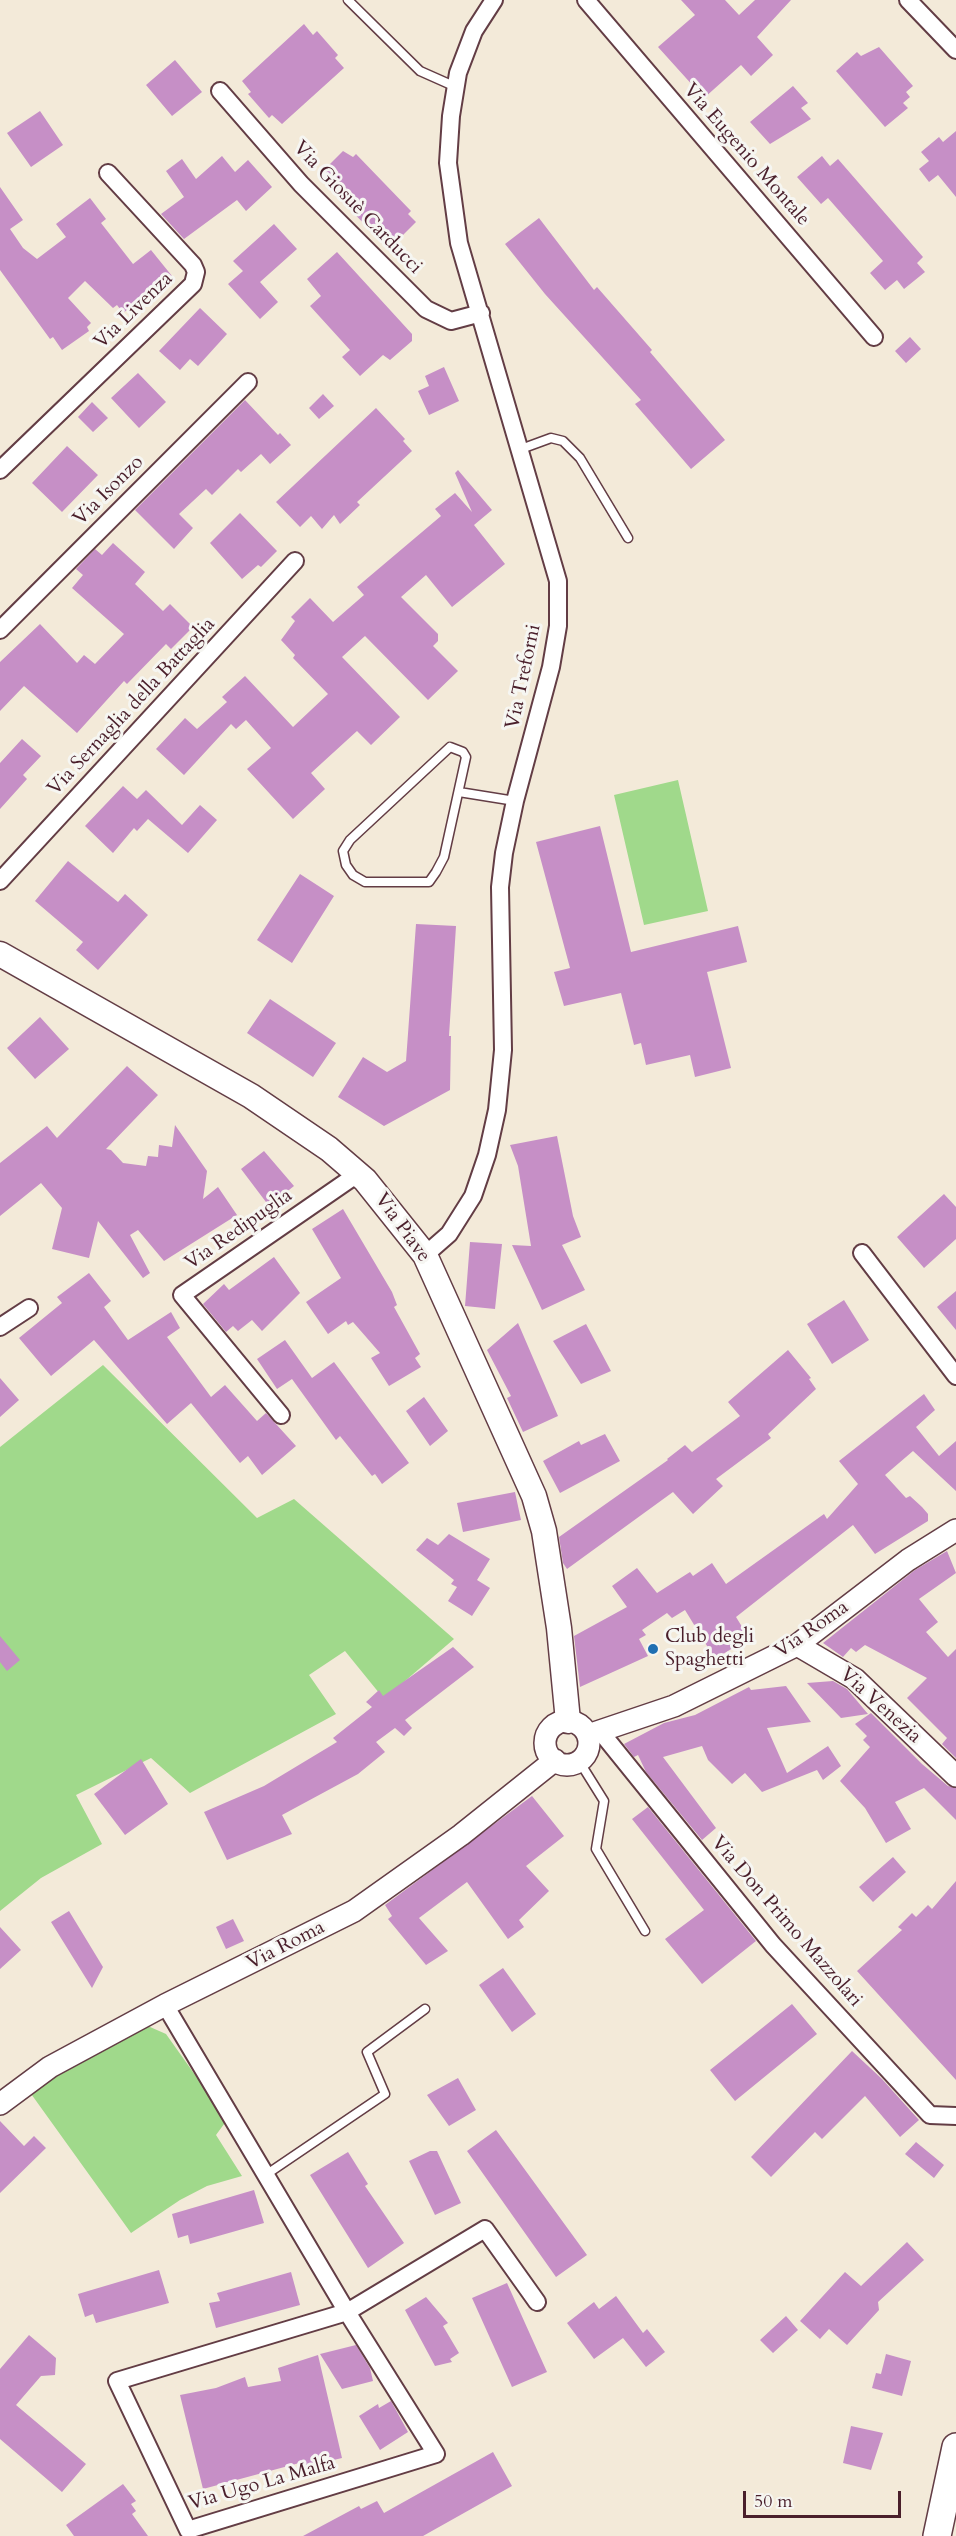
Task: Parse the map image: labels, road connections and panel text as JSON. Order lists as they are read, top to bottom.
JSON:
{
  "streets": {
    "main road": ["Via Piave"],
    "street": [
      "Via Eugenio Montale",
      "Via Giosuè Carducci",
      "Via Livenza",
      "Via Isonzo",
      "Via Treforni",
      "Via Sernaglia della Battaglia",
      "Via Redipuglia",
      "Via Roma",
      "Via Venezia",
      "Via Don Primo Mazzolari",
      "Via Ugo La Malfa"
    ]
  },
  "crossings": [
    ["Via Giosuè Carducci", "Via Treforni"],
    ["Via Treforni", "Via Piave"],
    ["Via Piave", "Via Redipuglia"],
    ["Via Piave", "Via Roma"],
    ["Via Piave", "Via Don Primo Mazzolari"],
    ["Via Roma", "Via Venezia"],
    ["Via Roma", "Via Don Primo Mazzolari"],
    ["Via Roma", "Via Ugo La Malfa"]
  ],
  "places": ["Club degli Spaghetti"],
  "scale_bar": "50 m"
}
